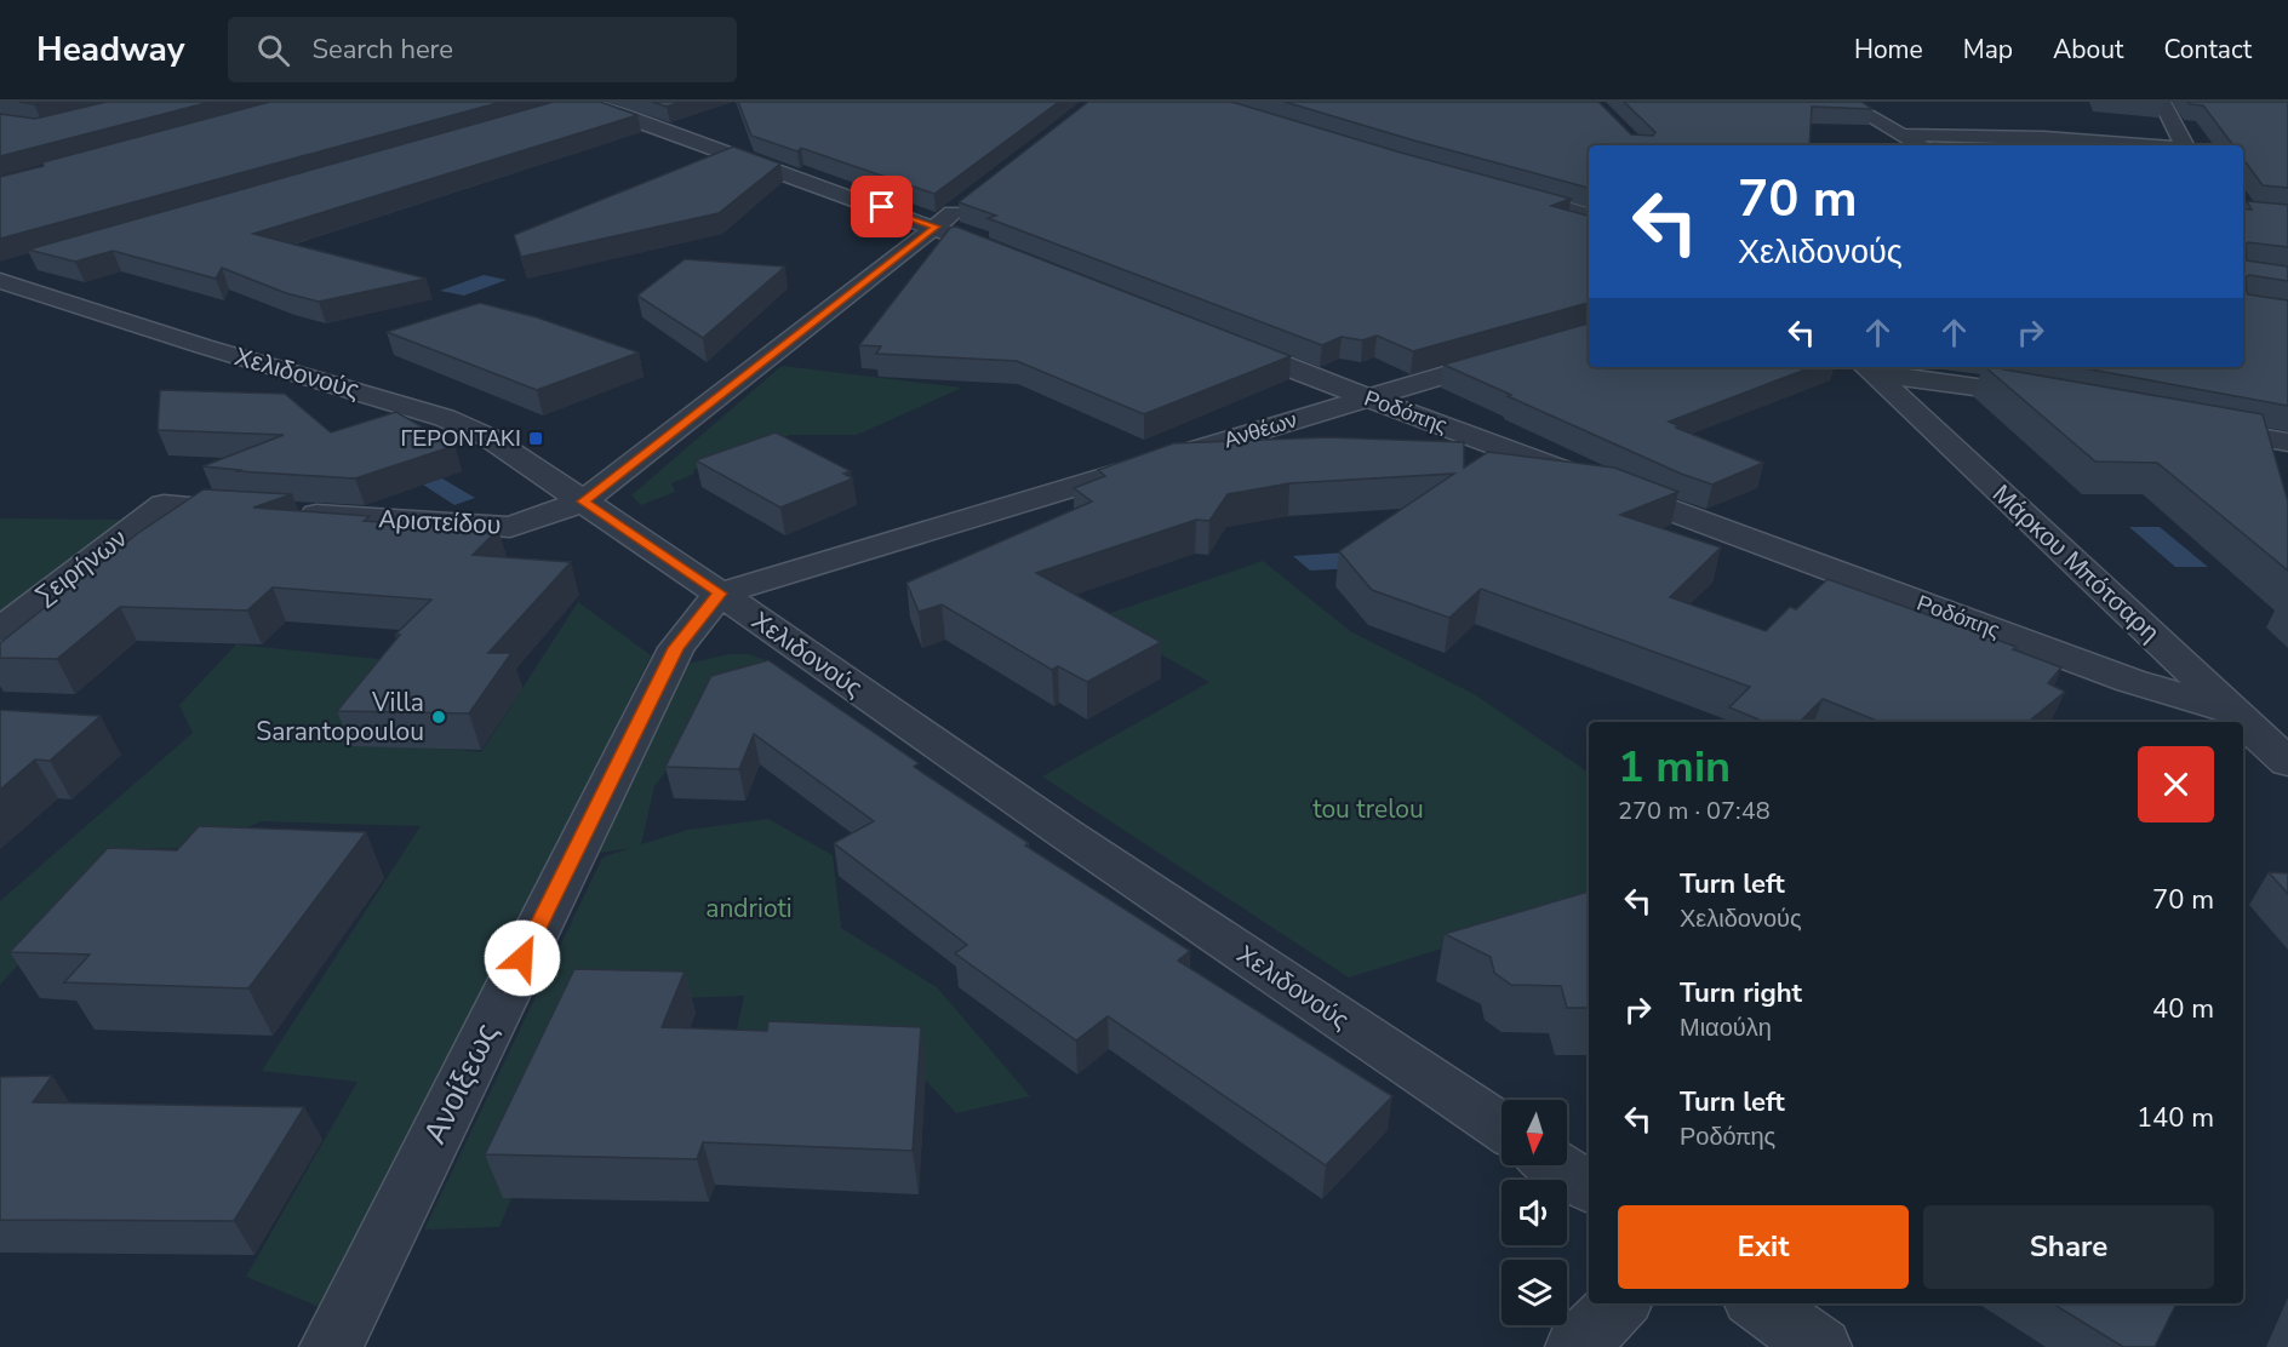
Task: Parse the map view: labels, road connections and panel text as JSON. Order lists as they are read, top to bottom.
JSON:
{
  "streets": {
    "street": [
      "Χελιδονούς",
      "Ροδόπης",
      "Ανθέων",
      "Αριστείδου",
      "Μάρκου Μπότσαρη",
      "Σειρήνων",
      "Ανοίξεως"
    ]
  },
  "crossings": [
    ["Χελιδονούς", "Ανθέων"],
    ["Χελιδονούς", "Αριστείδου"],
    ["Χελιδονούς", "Ανοίξεως"],
    ["Ροδόπης", "Ανθέων"],
    ["Ροδόπης", "Μάρκου Μπότσαρη"],
    ["Ανθέων", "Ανοίξεως"],
    ["Αριστείδου", "Σειρήνων"]
  ],
  "parks": ["tou trelou", "andrioti"],
  "places": {
    "transit": ["ΓΕΡΟΝΤΑΚΙ"],
    "other": ["Villa Sarantopoulou"]
  },
  "north": "bottom",
  "page": {
    "header": "Headway",
    "search": "Search here",
    "nav": [
      "Home",
      "Map",
      "About",
      "Contact"
    ],
    "turn": ["70 m", "Χελιδονούς"],
    "heading": ["1 min", "270 m · 07:48"],
    "list": [
      {
        "name": "Turn left",
        "note": "Χελιδονούς",
        "value": "70 m"
      },
      {
        "name": "Turn right",
        "note": "Μιαούλη",
        "value": "40 m"
      },
      {
        "name": "Turn left",
        "note": "Ροδόπης",
        "value": "140 m"
      }
    ],
    "buttons": ["Exit", "Share"]
  }
}
